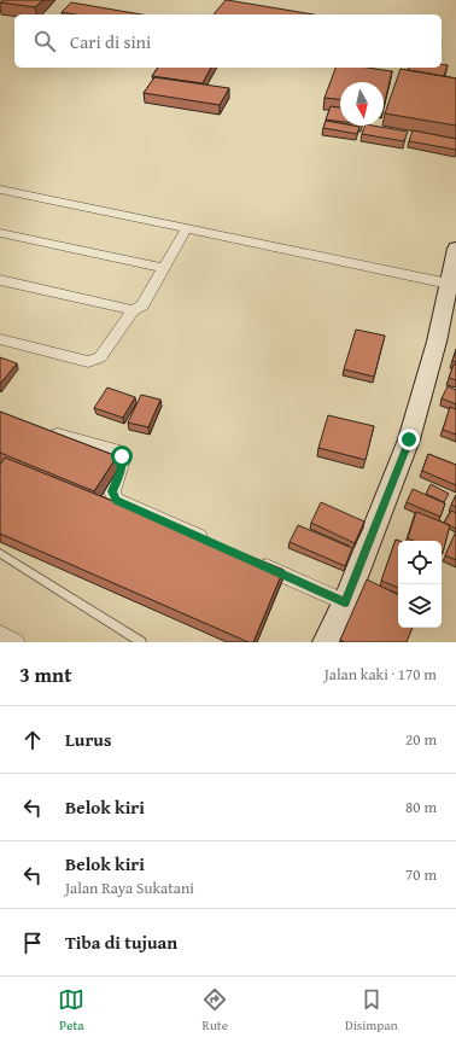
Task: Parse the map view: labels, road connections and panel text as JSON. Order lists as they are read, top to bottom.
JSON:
{
  "north": "bottom",
  "page": {
    "search": "Cari di sini",
    "heading": ["3 mnt", "Jalan kaki · 170 m"],
    "list": [
      ["Lurus", "20 m"],
      ["Belok kiri", "80 m"],
      ["Belok kiri", "Jalan Raya Sukatani", "70 m"],
      "Tiba di tujuan"
    ],
    "nav": ["Peta", "Rute", "Disimpan"]
  }
}
